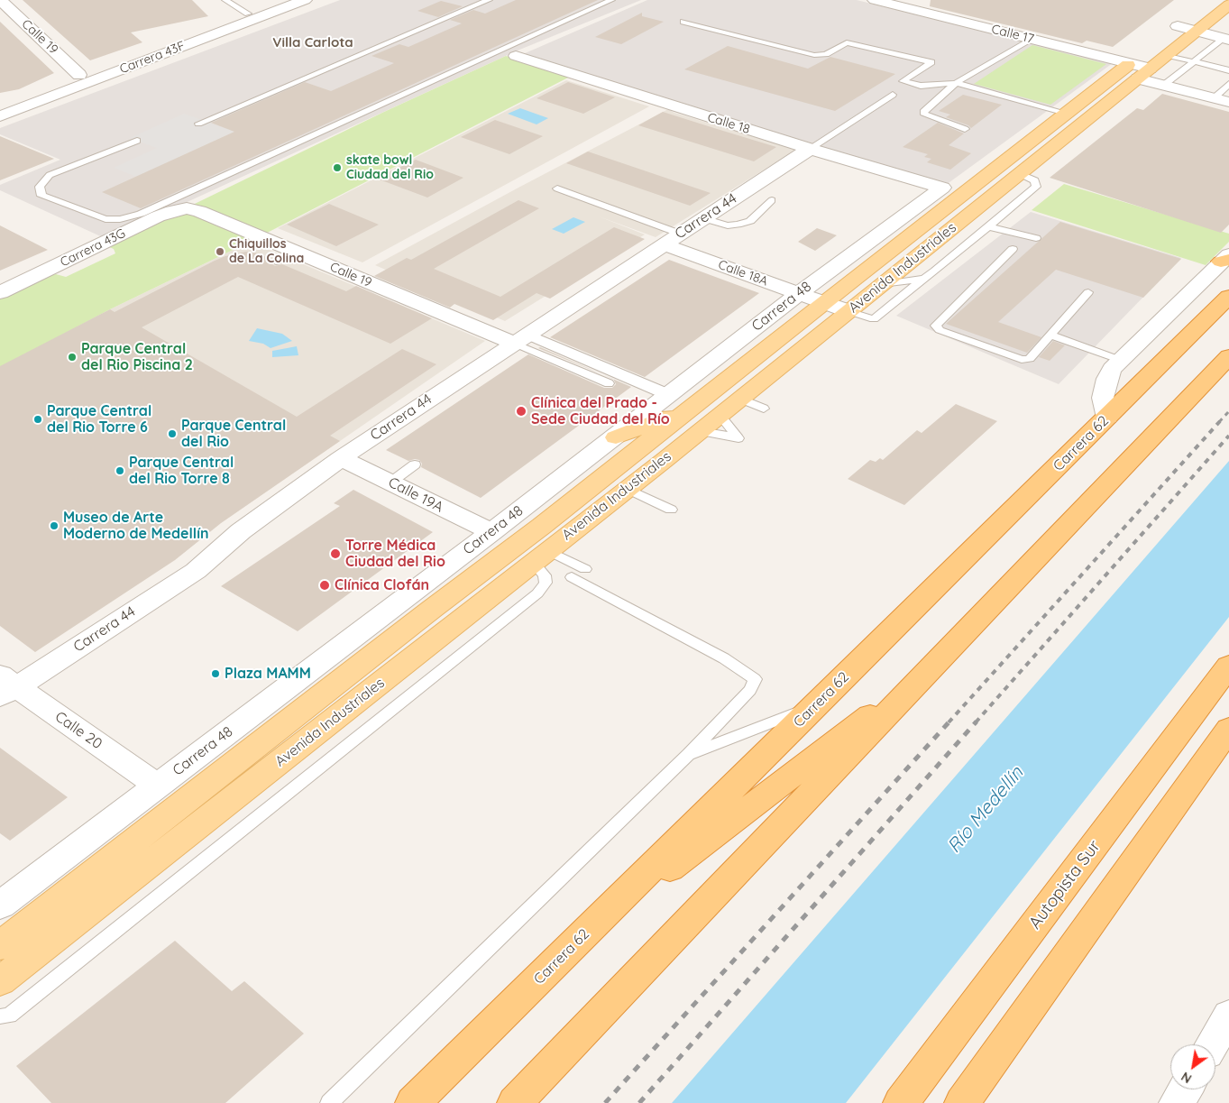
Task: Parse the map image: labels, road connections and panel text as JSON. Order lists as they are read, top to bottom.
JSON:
{
  "streets": {
    "highway": ["Carrera 62", "Autopista Sur"],
    "main road": ["Avenida Industriales"],
    "street": [
      "Calle 17",
      "Calle 19",
      "Carrera 43F",
      "Calle 18",
      "Carrera 44",
      "Carrera 43G",
      "Calle 18A",
      "Carrera 48",
      "Calle 19A",
      "Calle 20"
    ]
  },
  "crossings": [
    ["Calle 17", "Avenida Industriales"],
    ["Calle 19", "Carrera 43F"],
    ["Calle 19", "Carrera 44"],
    ["Calle 19", "Carrera 43G"],
    ["Calle 18", "Carrera 44"],
    ["Calle 18", "Carrera 48"],
    ["Carrera 44", "Calle 18A"],
    ["Carrera 44", "Calle 19A"],
    ["Carrera 44", "Calle 20"],
    ["Avenida Industriales", "Calle 18A"],
    ["Calle 18A", "Carrera 48"],
    ["Carrera 48", "Calle 19A"],
    ["Carrera 48", "Calle 20"]
  ],
  "districts": ["Villa Carlota"],
  "water": ["Río Medellín"],
  "places": [
    "skate bowl Ciudad del Rio",
    "Chiquillos de La Colina",
    "Parque Central del Rio Piscina 2",
    "Clínica del Prado - Sede Ciudad del Río",
    "Parque Central del Rio Torre 6",
    "Parque Central del Rio",
    "Parque Central del Rio Torre 8",
    "Museo de Arte Moderno de Medellín",
    "Torre Médica Ciudad del Rio",
    "Clínica Clofán",
    "Plaza MAMM"
  ],
  "north": "bottom left"
}
